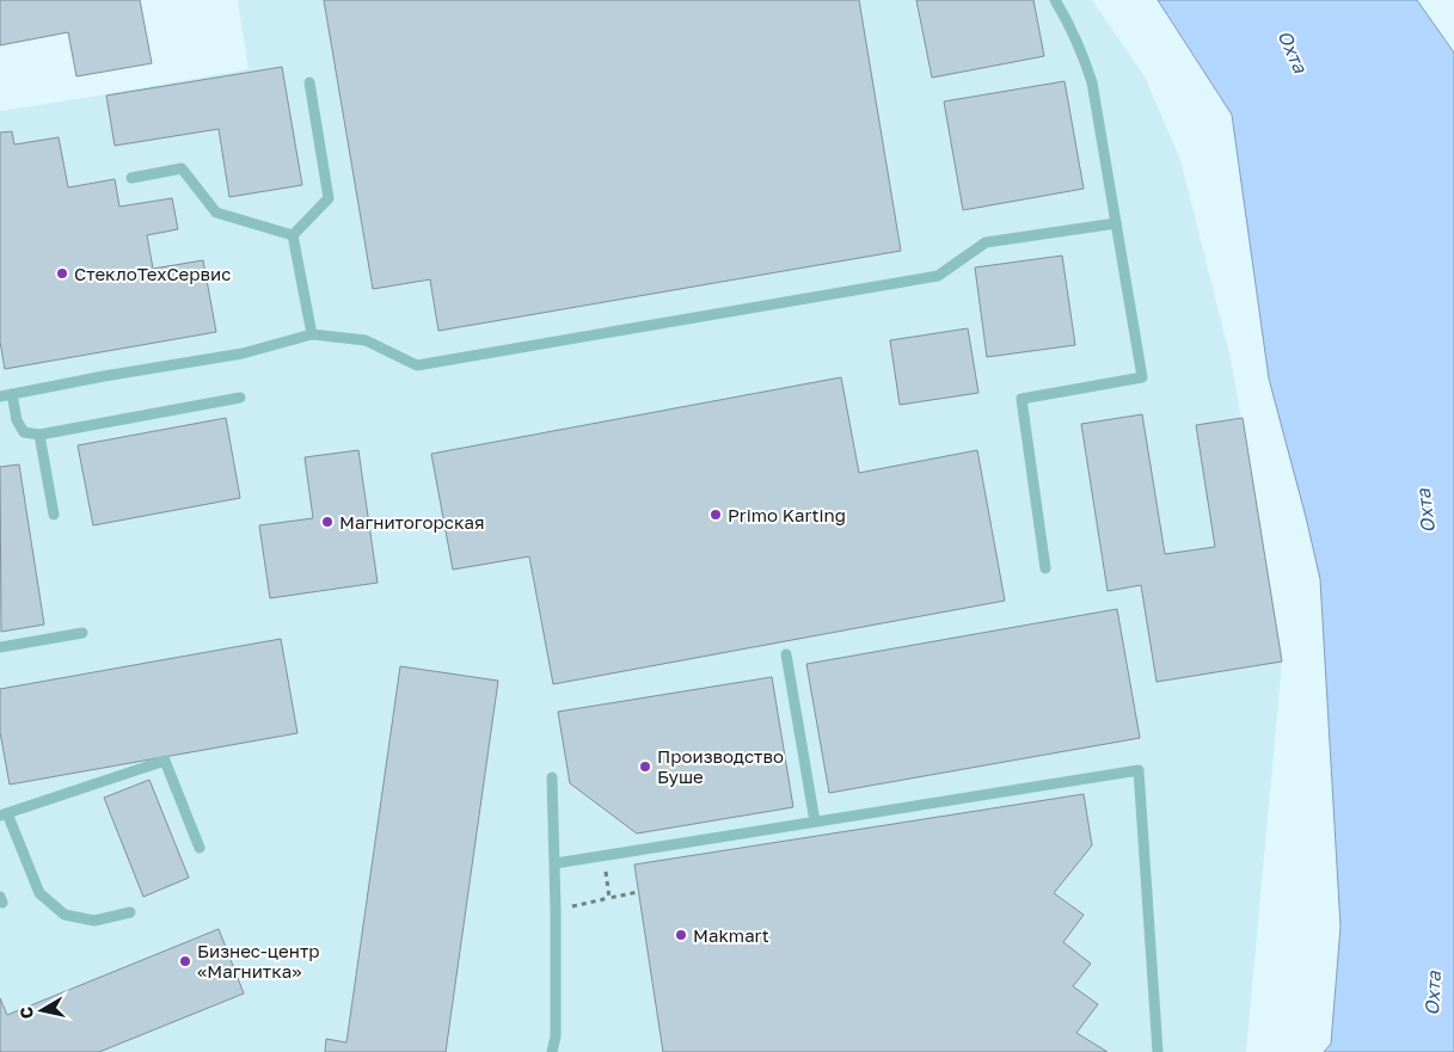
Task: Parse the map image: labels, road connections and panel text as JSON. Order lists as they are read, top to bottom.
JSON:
{
  "water": ["Охта"],
  "places": [
    "СтеклоТехСервис",
    "Primo Karting",
    "Магнитогорская",
    "Производство Буше",
    "Makmart",
    "Бизнес-центр «Магнитка»"
  ],
  "north": "left"
}
